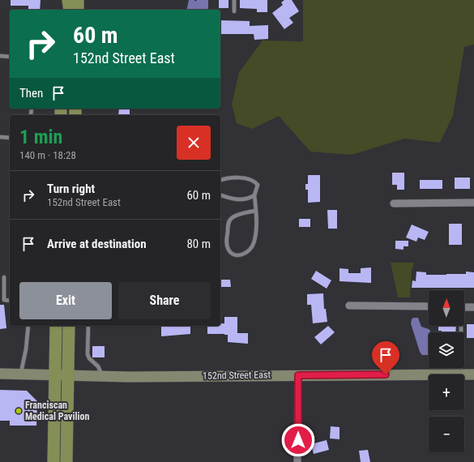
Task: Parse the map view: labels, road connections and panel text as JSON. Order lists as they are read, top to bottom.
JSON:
{
  "streets": {
    "street": ["152nd Street East"]
  },
  "places": ["Franciscan Medical Pavilion"],
  "north": "top",
  "page": {
    "turn": ["60 m", "152nd Street East"],
    "then": "Then",
    "heading": ["1 min", "140 m · 18:28"],
    "list": [
      {
        "name": "Turn right",
        "note": "152nd Street East",
        "value": "60 m"
      },
      {
        "name": "Arrive at destination",
        "value": "80 m"
      }
    ],
    "buttons": ["Exit", "Share"],
    "map_buttons": ["+", "−"]
  }
}
